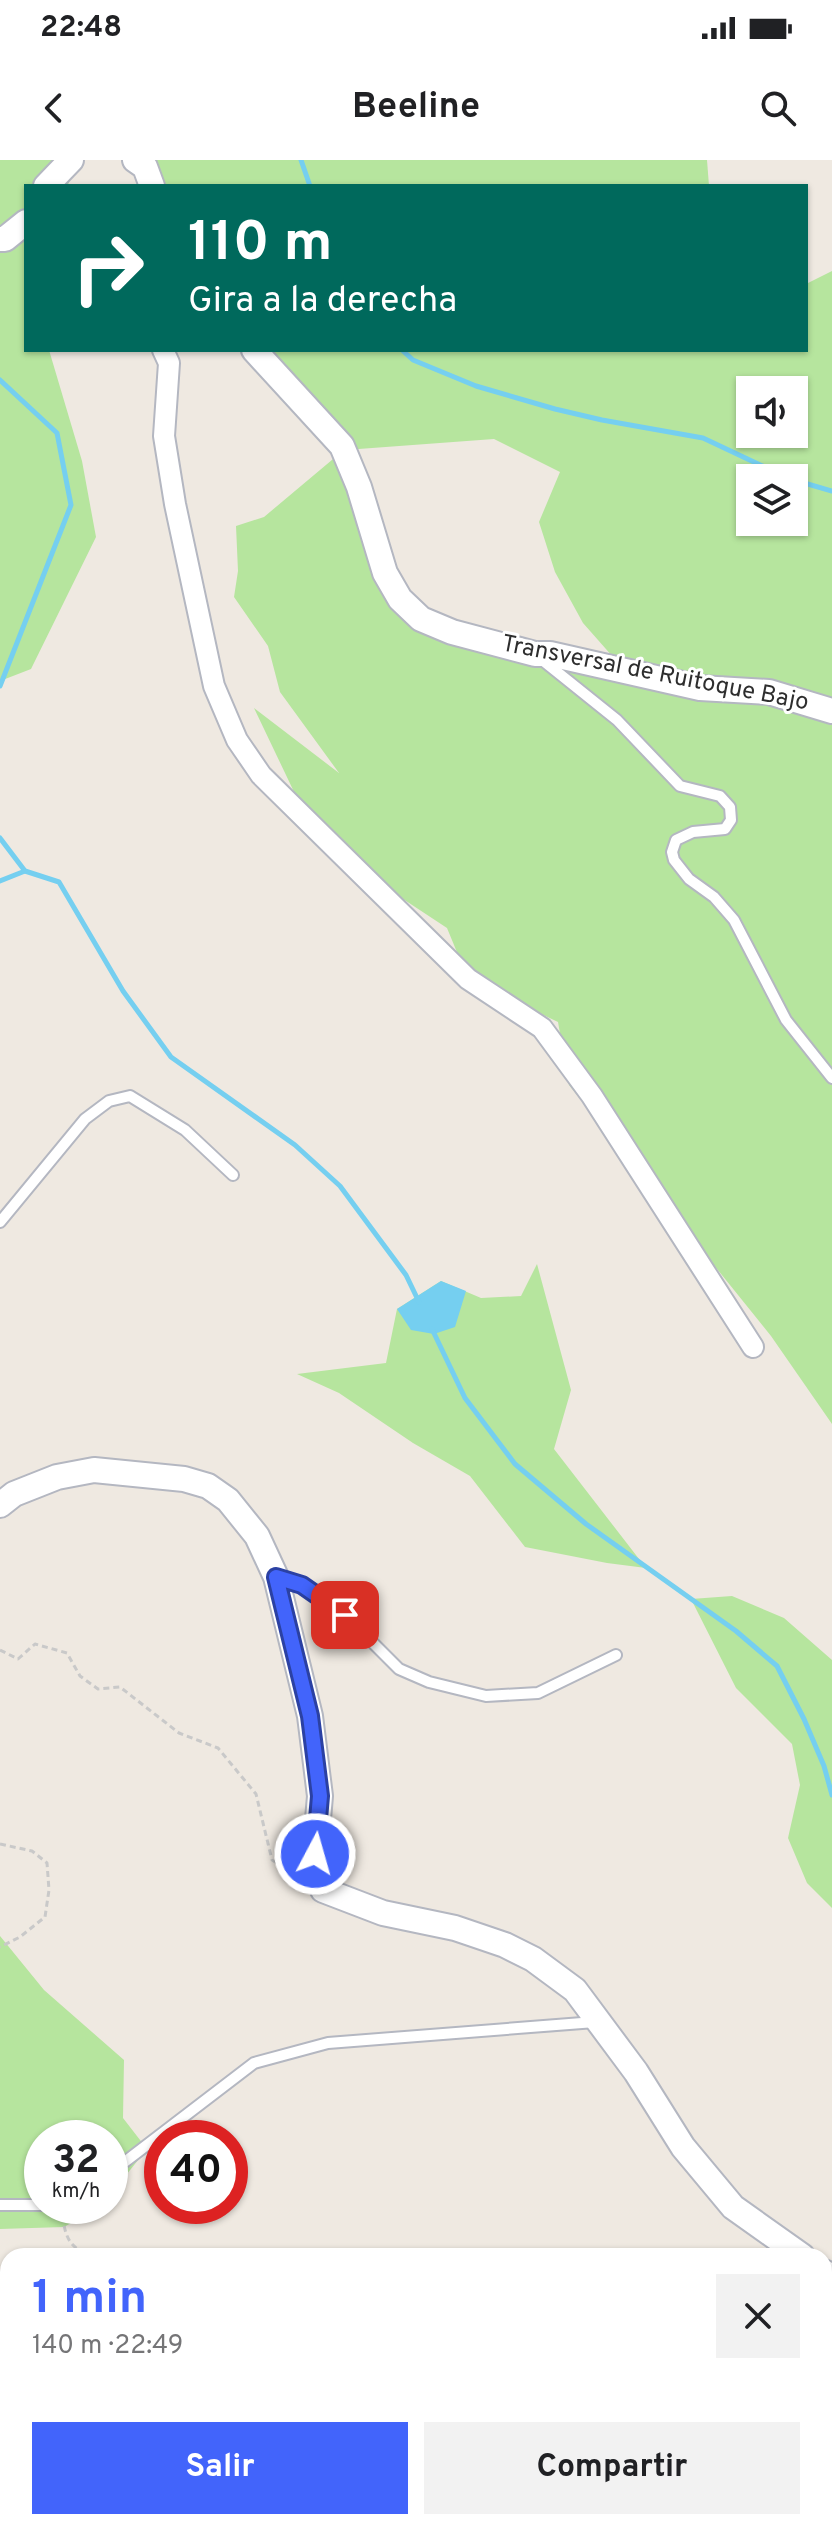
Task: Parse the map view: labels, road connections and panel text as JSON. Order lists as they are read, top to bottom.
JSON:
{
  "streets": {
    "street": ["Transversal de Ruitoque Bajo"]
  },
  "page": {
    "status": "22:48",
    "header": "Beeline",
    "turn": ["110 m", "Gira a la derecha"],
    "speed": "32 km/h",
    "limit": "40",
    "heading": ["1 min", "140 m · 22:49"],
    "buttons": ["Salir", "Compartir"]
  }
}
